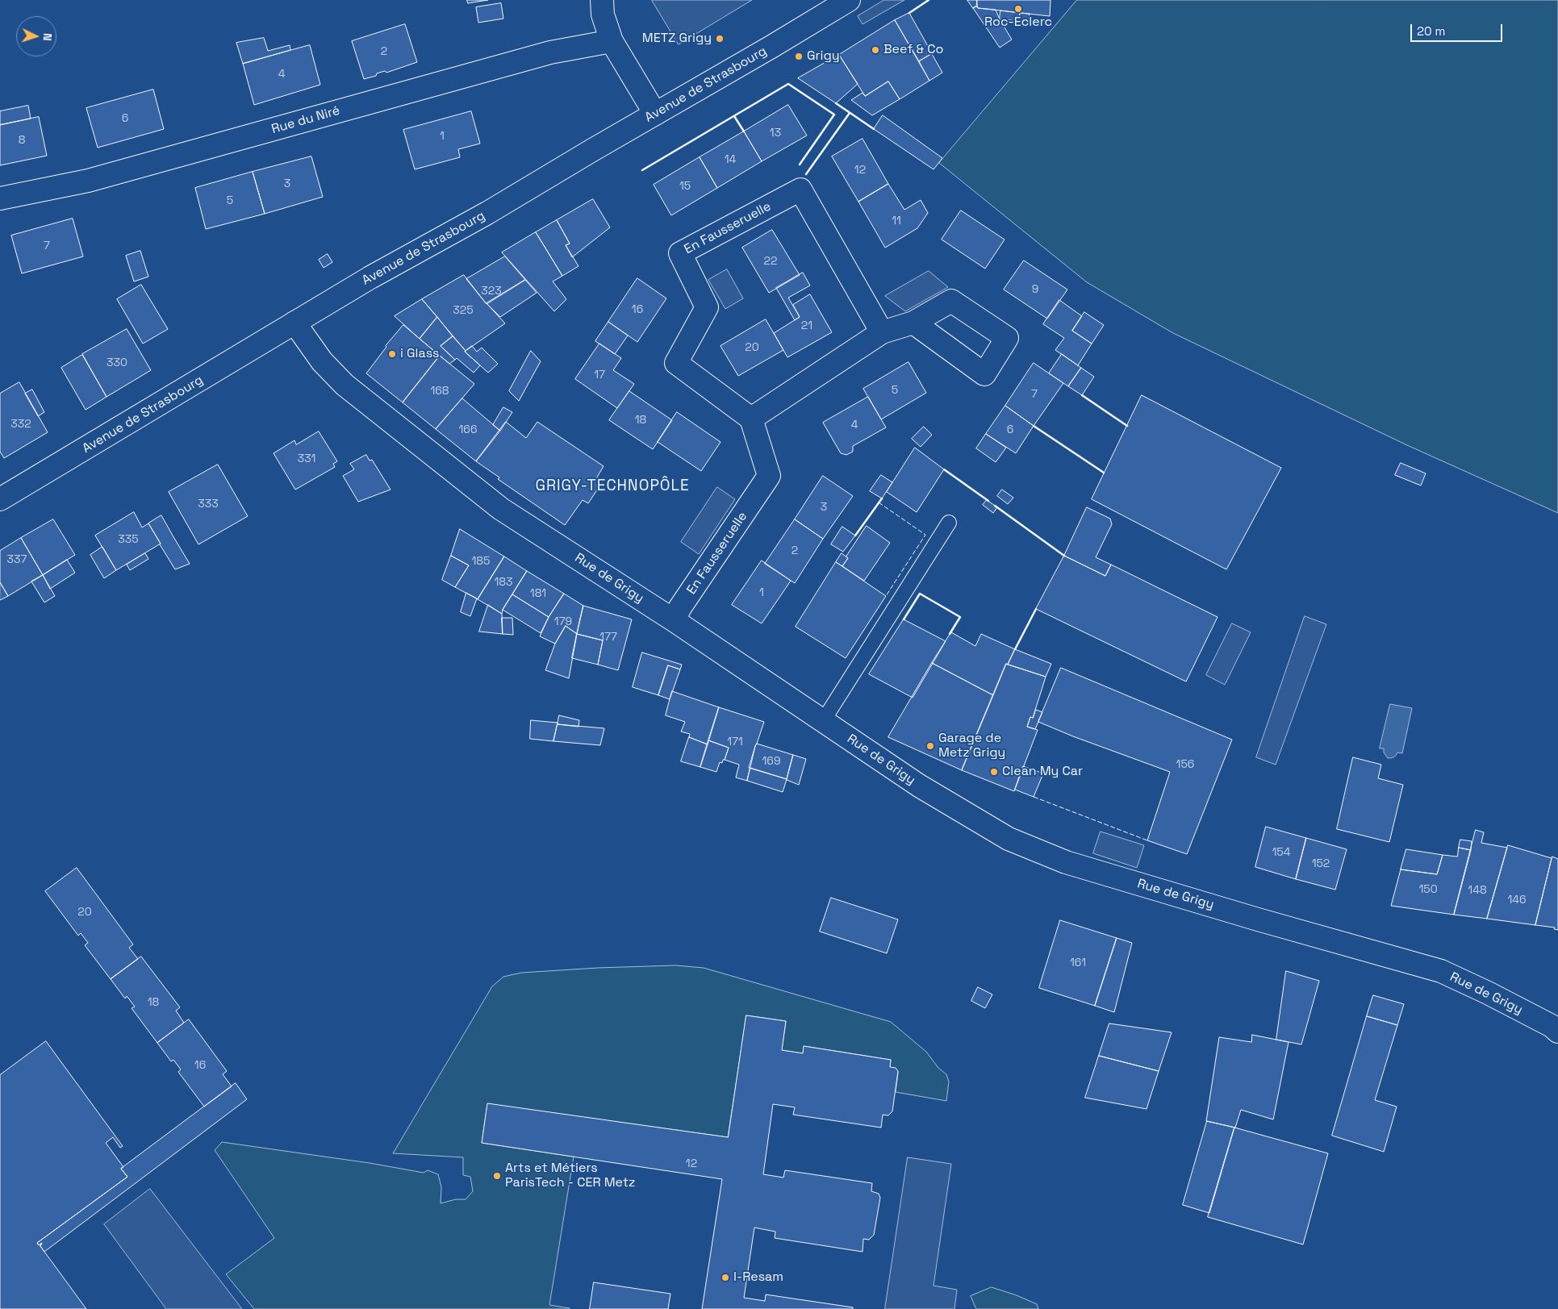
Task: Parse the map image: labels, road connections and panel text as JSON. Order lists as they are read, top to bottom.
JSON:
{
  "streets": {
    "street": [
      "Avenue de Strasbourg",
      "Rue du Niré",
      "En Fausseruelle",
      "Rue de Grigy"
    ]
  },
  "crossings": [
    ["Avenue de Strasbourg", "Rue de Grigy"],
    ["En Fausseruelle", "Rue de Grigy"]
  ],
  "districts": ["GRIGY-TECHNOPÔLE"],
  "places": [
    "Roc-Eclerc",
    "METZ Grigy",
    "Beef & Co",
    "Grigy",
    "i Glass",
    "Garage de Metz Grigy",
    "Clean My Car",
    "Arts et Métiers ParisTech - CER Metz",
    "I-Resam"
  ],
  "house_numbers": [
    "2",
    "4",
    "6",
    "13",
    "1",
    "8",
    "14",
    "12",
    "3",
    "15",
    "5",
    "11",
    "7",
    "22",
    "9",
    "323",
    "16",
    "325",
    "21",
    "20",
    "330",
    "17",
    "5",
    "168",
    "7",
    "18",
    "332",
    "4",
    "166",
    "6",
    "331",
    "333",
    "3",
    "335",
    "2",
    "337",
    "185",
    "183",
    "1",
    "181",
    "179",
    "177",
    "171",
    "169",
    "156",
    "154",
    "152",
    "150",
    "148",
    "146",
    "20",
    "161",
    "18",
    "16",
    "12"
  ],
  "scale_bar": "20 m",
  "north": "right"
}
